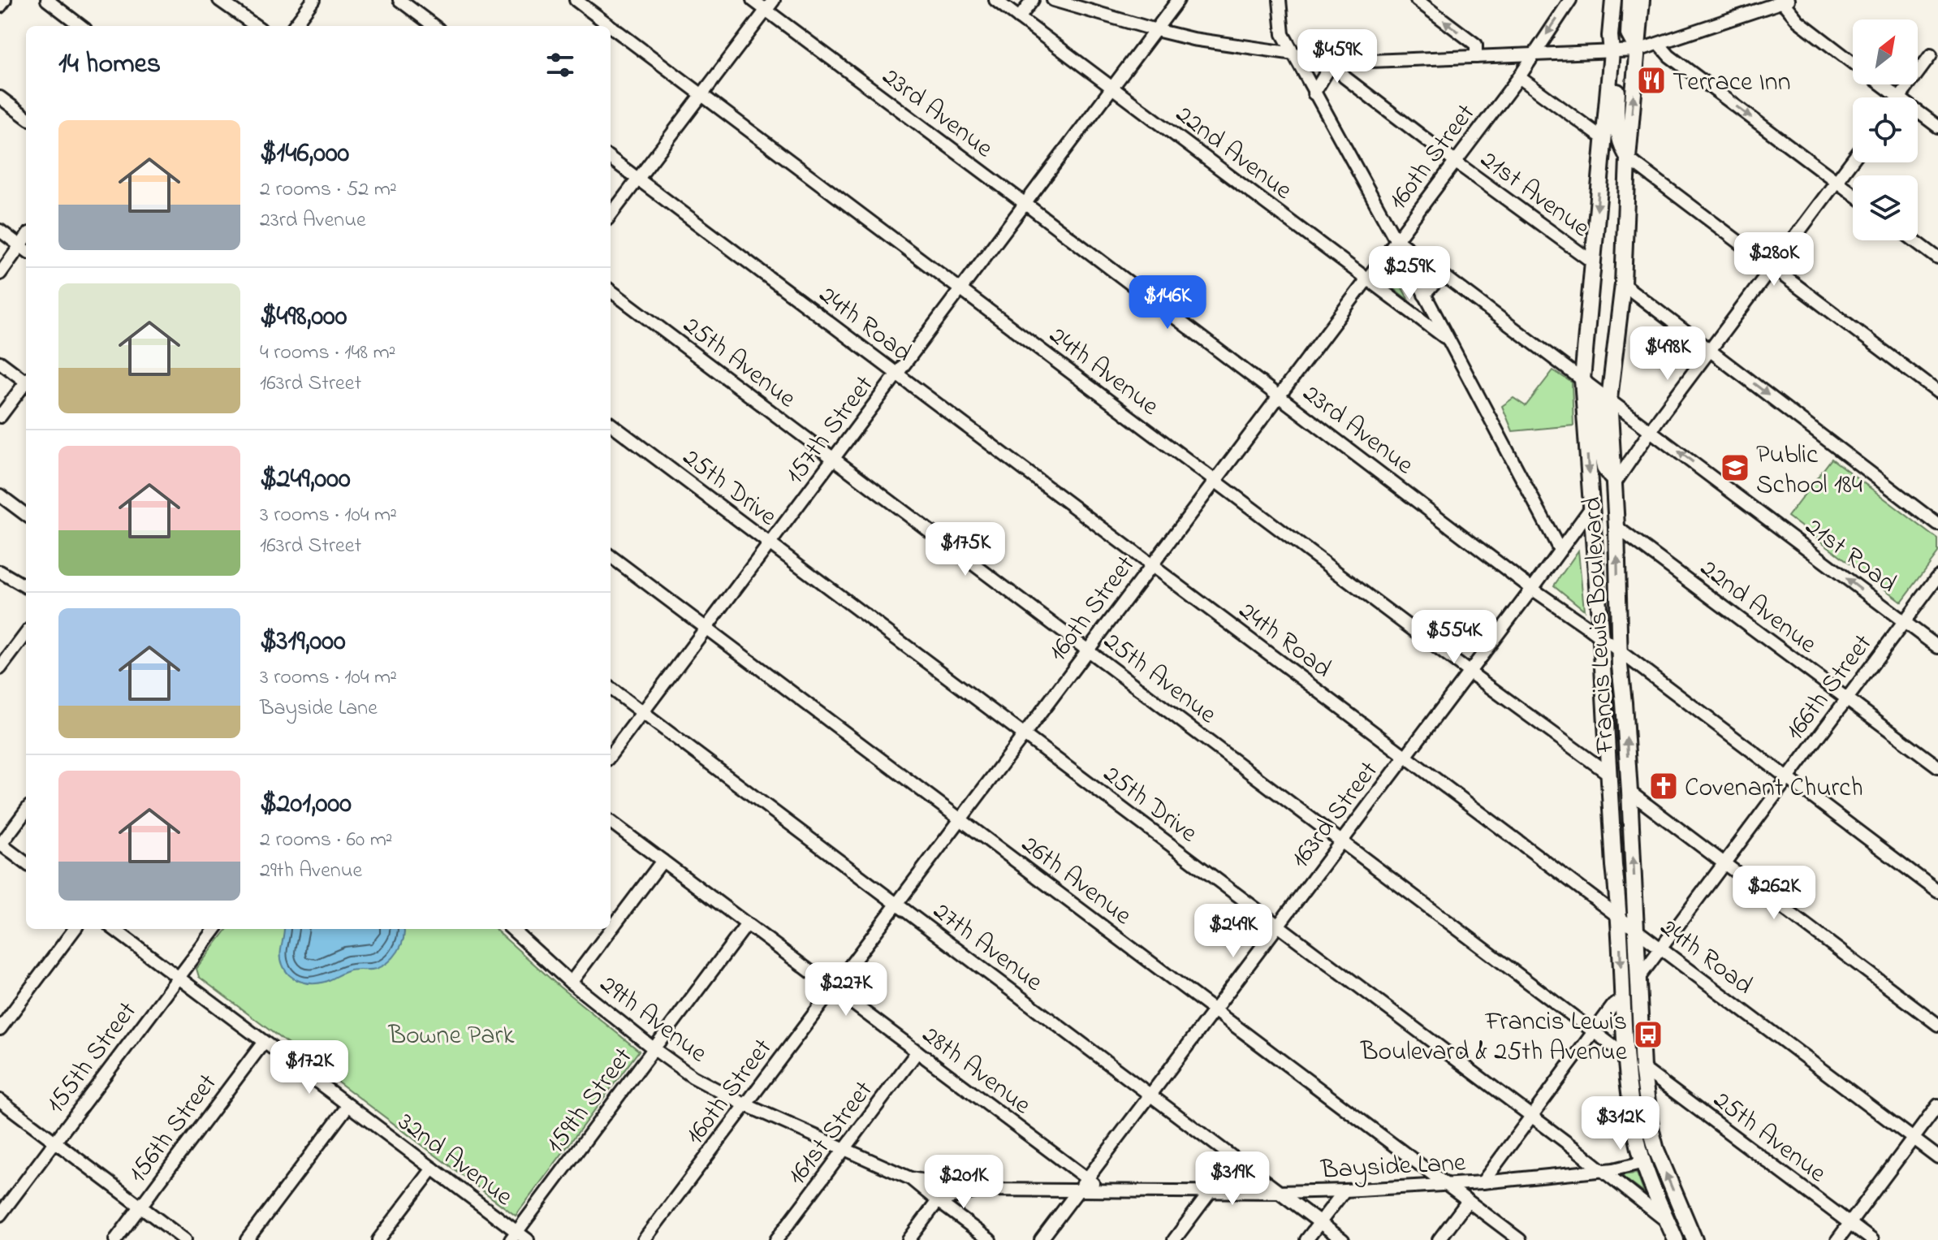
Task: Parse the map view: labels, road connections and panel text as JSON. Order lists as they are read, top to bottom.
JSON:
{
  "streets": {
    "main road": ["Francis Lewis Boulevard"],
    "street": [
      "23rd Avenue",
      "22nd Avenue",
      "160th Street",
      "21st Avenue",
      "24th Road",
      "25th Avenue",
      "24th Avenue",
      "157th Street",
      "25th Drive",
      "21st Road",
      "166th Street",
      "163rd Street",
      "26th Avenue",
      "27th Avenue",
      "29th Avenue",
      "155th Street",
      "28th Avenue",
      "159th Street",
      "156th Street",
      "161st Street",
      "32nd Avenue",
      "Bayside Lane"
    ]
  },
  "crossings": [
    ["23rd Avenue", "160th Street"],
    ["23rd Avenue", "157th Street"],
    ["23rd Avenue", "Francis Lewis Boulevard"],
    ["23rd Avenue", "166th Street"],
    ["23rd Avenue", "163rd Street"],
    ["22nd Avenue", "160th Street"],
    ["22nd Avenue", "157th Street"],
    ["22nd Avenue", "Francis Lewis Boulevard"],
    ["22nd Avenue", "166th Street"],
    ["160th Street", "21st Avenue"],
    ["160th Street", "24th Road"],
    ["160th Street", "25th Avenue"],
    ["160th Street", "24th Avenue"],
    ["160th Street", "25th Drive"],
    ["160th Street", "21st Road"],
    ["160th Street", "26th Avenue"],
    ["160th Street", "27th Avenue"],
    ["160th Street", "29th Avenue"],
    ["160th Street", "28th Avenue"],
    ["21st Avenue", "Francis Lewis Boulevard"],
    ["24th Road", "157th Street"],
    ["24th Road", "Francis Lewis Boulevard"],
    ["24th Road", "166th Street"],
    ["24th Road", "163rd Street"],
    ["25th Avenue", "157th Street"],
    ["25th Avenue", "Francis Lewis Boulevard"],
    ["25th Avenue", "163rd Street"],
    ["24th Avenue", "157th Street"],
    ["24th Avenue", "Francis Lewis Boulevard"],
    ["24th Avenue", "163rd Street"],
    ["157th Street", "25th Drive"],
    ["157th Street", "26th Avenue"],
    ["157th Street", "27th Avenue"],
    ["25th Drive", "Francis Lewis Boulevard"],
    ["25th Drive", "163rd Street"],
    ["25th Drive", "Bayside Lane"],
    ["21st Road", "Francis Lewis Boulevard"],
    ["21st Road", "166th Street"],
    ["Francis Lewis Boulevard", "166th Street"],
    ["Francis Lewis Boulevard", "163rd Street"],
    ["Francis Lewis Boulevard", "Bayside Lane"],
    ["163rd Street", "26th Avenue"],
    ["163rd Street", "27th Avenue"],
    ["163rd Street", "28th Avenue"],
    ["163rd Street", "Bayside Lane"],
    ["26th Avenue", "Bayside Lane"],
    ["27th Avenue", "Bayside Lane"],
    ["29th Avenue", "159th Street"],
    ["29th Avenue", "161st Street"],
    ["29th Avenue", "Bayside Lane"],
    ["155th Street", "32nd Avenue"],
    ["28th Avenue", "159th Street"],
    ["28th Avenue", "161st Street"],
    ["28th Avenue", "Bayside Lane"],
    ["159th Street", "32nd Avenue"],
    ["156th Street", "32nd Avenue"]
  ],
  "parks": ["Bowne Park"],
  "places": {
    "restaurant": ["Terrace Inn"],
    "school or university": ["Public School 184"],
    "church": ["Covenant Church"],
    "bus stop": ["Francis Lewis Boulevard & 25th Avenue"]
  },
  "north": "top right",
  "page": {
    "heading": "14 homes",
    "price": [
      "$459K",
      "$280K",
      "$259K",
      "$146K",
      "$498K",
      "$175K",
      "$554K",
      "$262K",
      "$249K",
      "$227K",
      "$172K",
      "$312K",
      "$319K",
      "$201K"
    ],
    "list": [
      {
        "name": "$146,000",
        "note": "2 rooms · 52 m² · 23rd Avenue"
      },
      {
        "name": "$498,000",
        "note": "4 rooms · 148 m² · 163rd Street"
      },
      {
        "name": "$249,000",
        "note": "3 rooms · 104 m² · 163rd Street"
      },
      {
        "name": "$319,000",
        "note": "3 rooms · 104 m² · Bayside Lane"
      },
      {
        "name": "$201,000",
        "note": "2 rooms · 60 m² · 29th Avenue"
      }
    ]
  }
}
